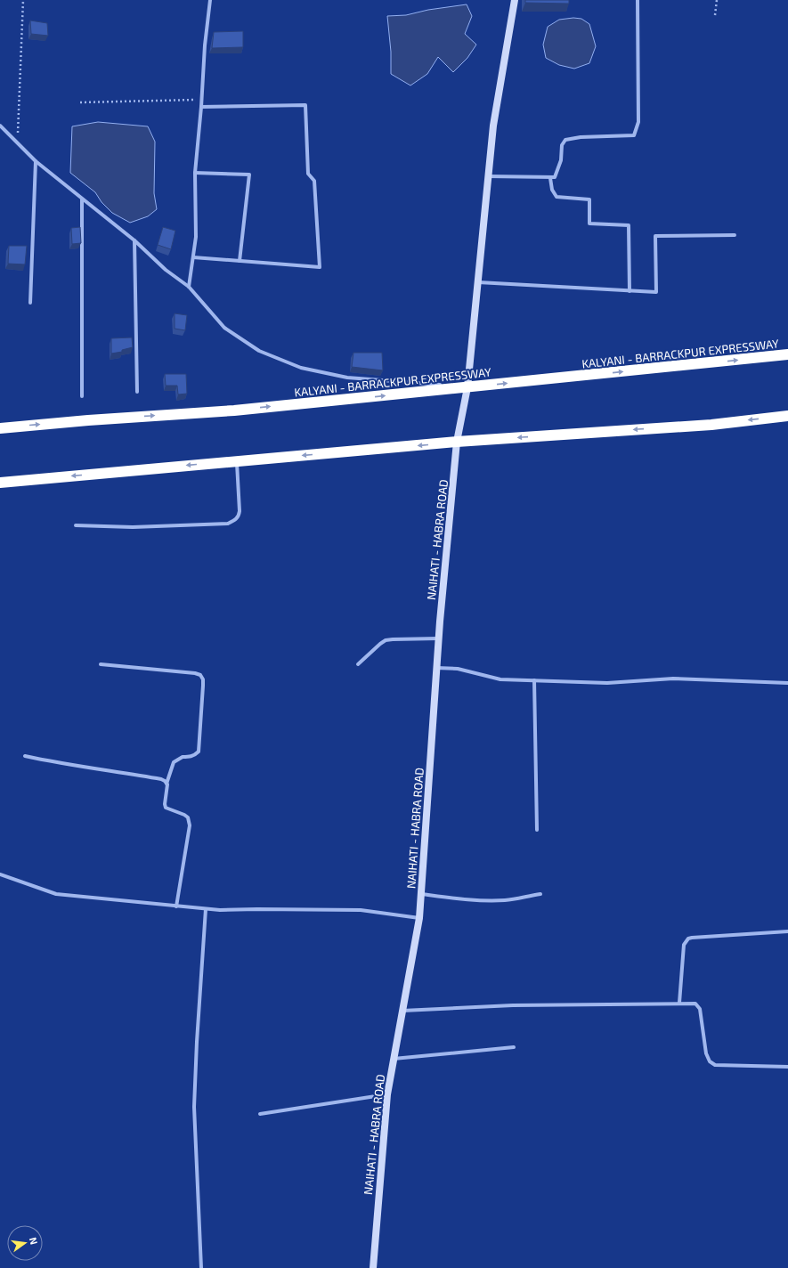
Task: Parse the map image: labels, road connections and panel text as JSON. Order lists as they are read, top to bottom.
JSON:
{
  "streets": {
    "highway": ["KALYANI - BARRACKPUR EXPRESSWAY"],
    "main road": ["NAIHATI - HABRA ROAD"]
  },
  "crossings": [
    ["KALYANI - BARRACKPUR EXPRESSWAY", "NAIHATI - HABRA ROAD"]
  ],
  "north": "right"
}
